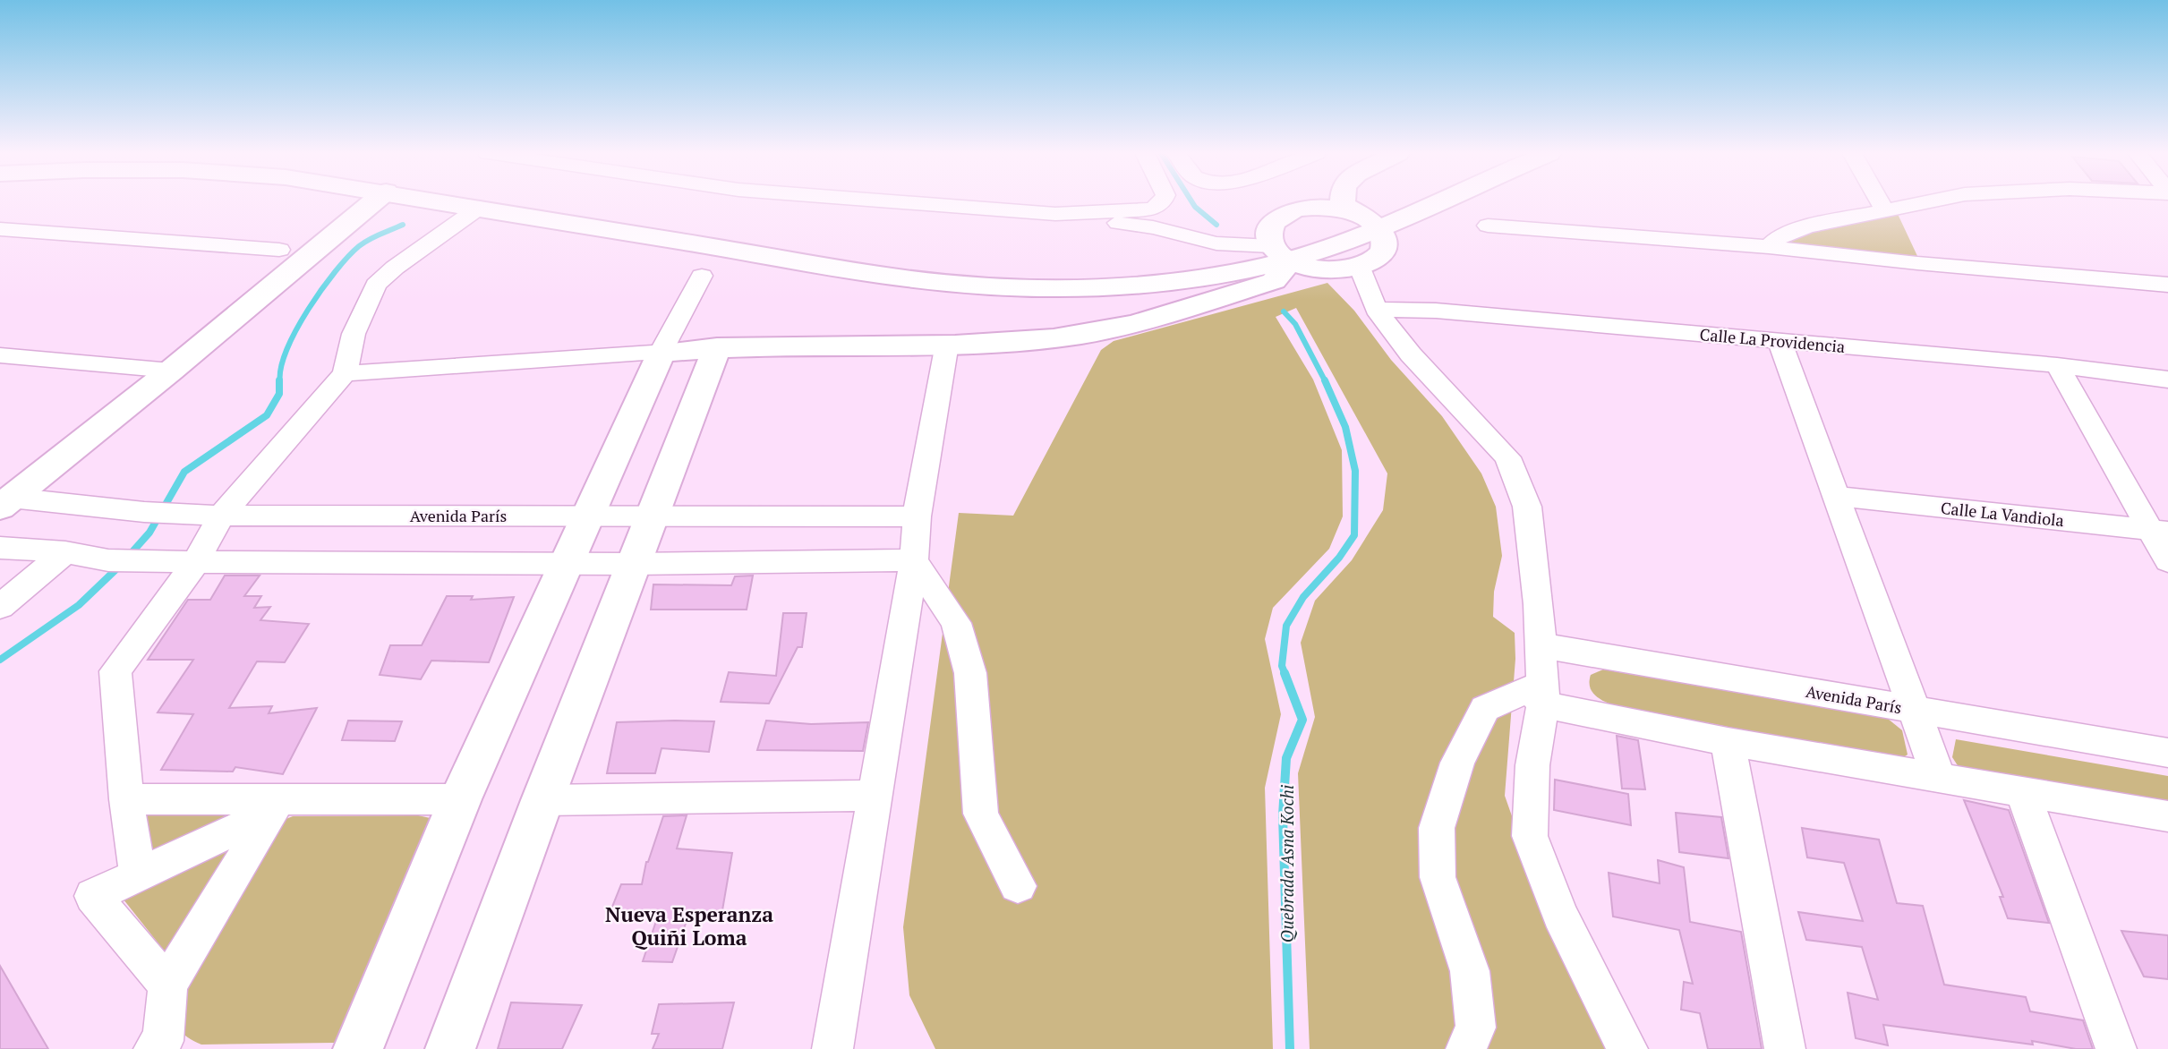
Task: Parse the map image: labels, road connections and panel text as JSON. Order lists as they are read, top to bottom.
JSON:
{
  "streets": {
    "street": ["Calle La Providencia", "Calle La Vandiola", "Avenida París"]
  },
  "districts": ["Nueva Esperanza Quiñi Loma"],
  "water": ["Quebrada Asna Kochi"]
}
